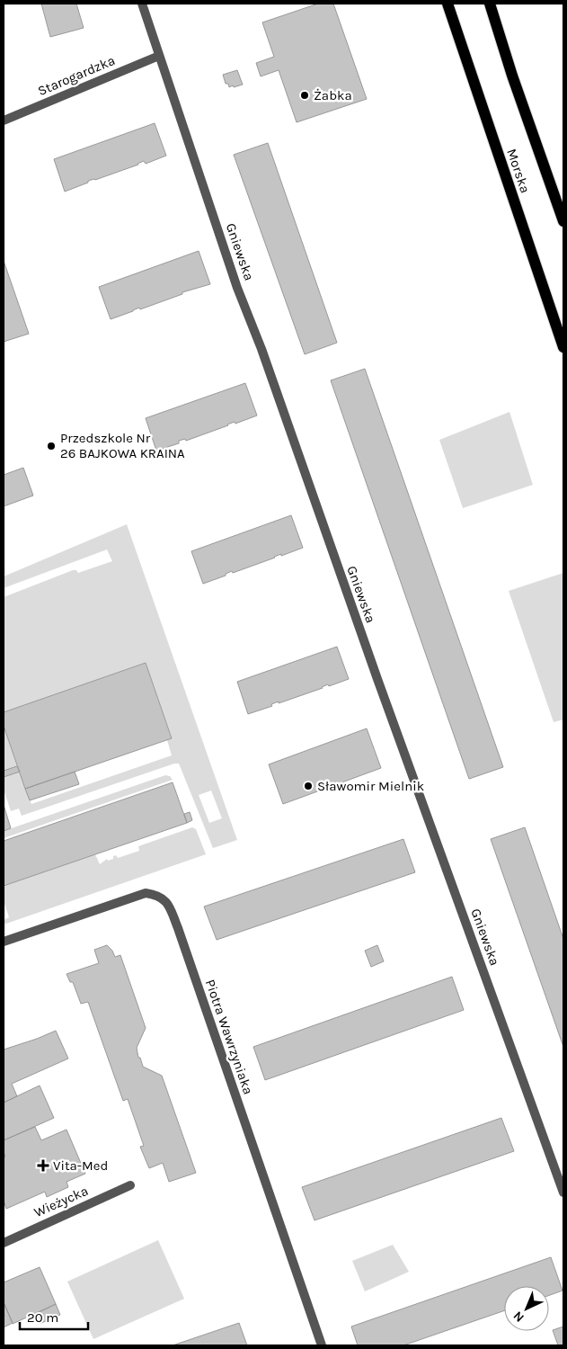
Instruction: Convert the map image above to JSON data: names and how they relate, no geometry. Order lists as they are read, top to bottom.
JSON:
{
  "streets": {
    "main road": ["Morska"],
    "street": [
      "Starogardzka",
      "Gniewska",
      "Piotra Wawrzyniaka",
      "Wieżycka"
    ]
  },
  "crossings": [
    ["Starogardzka", "Gniewska"]
  ],
  "places": {
    "other": ["Żabka", "Przedszkole Nr 26 BAJKOWA KRAINA", "Sławomir Mielnik"],
    "health": ["Vita-Med"]
  },
  "scale_bar": "20 m",
  "north": "bottom left"
}
